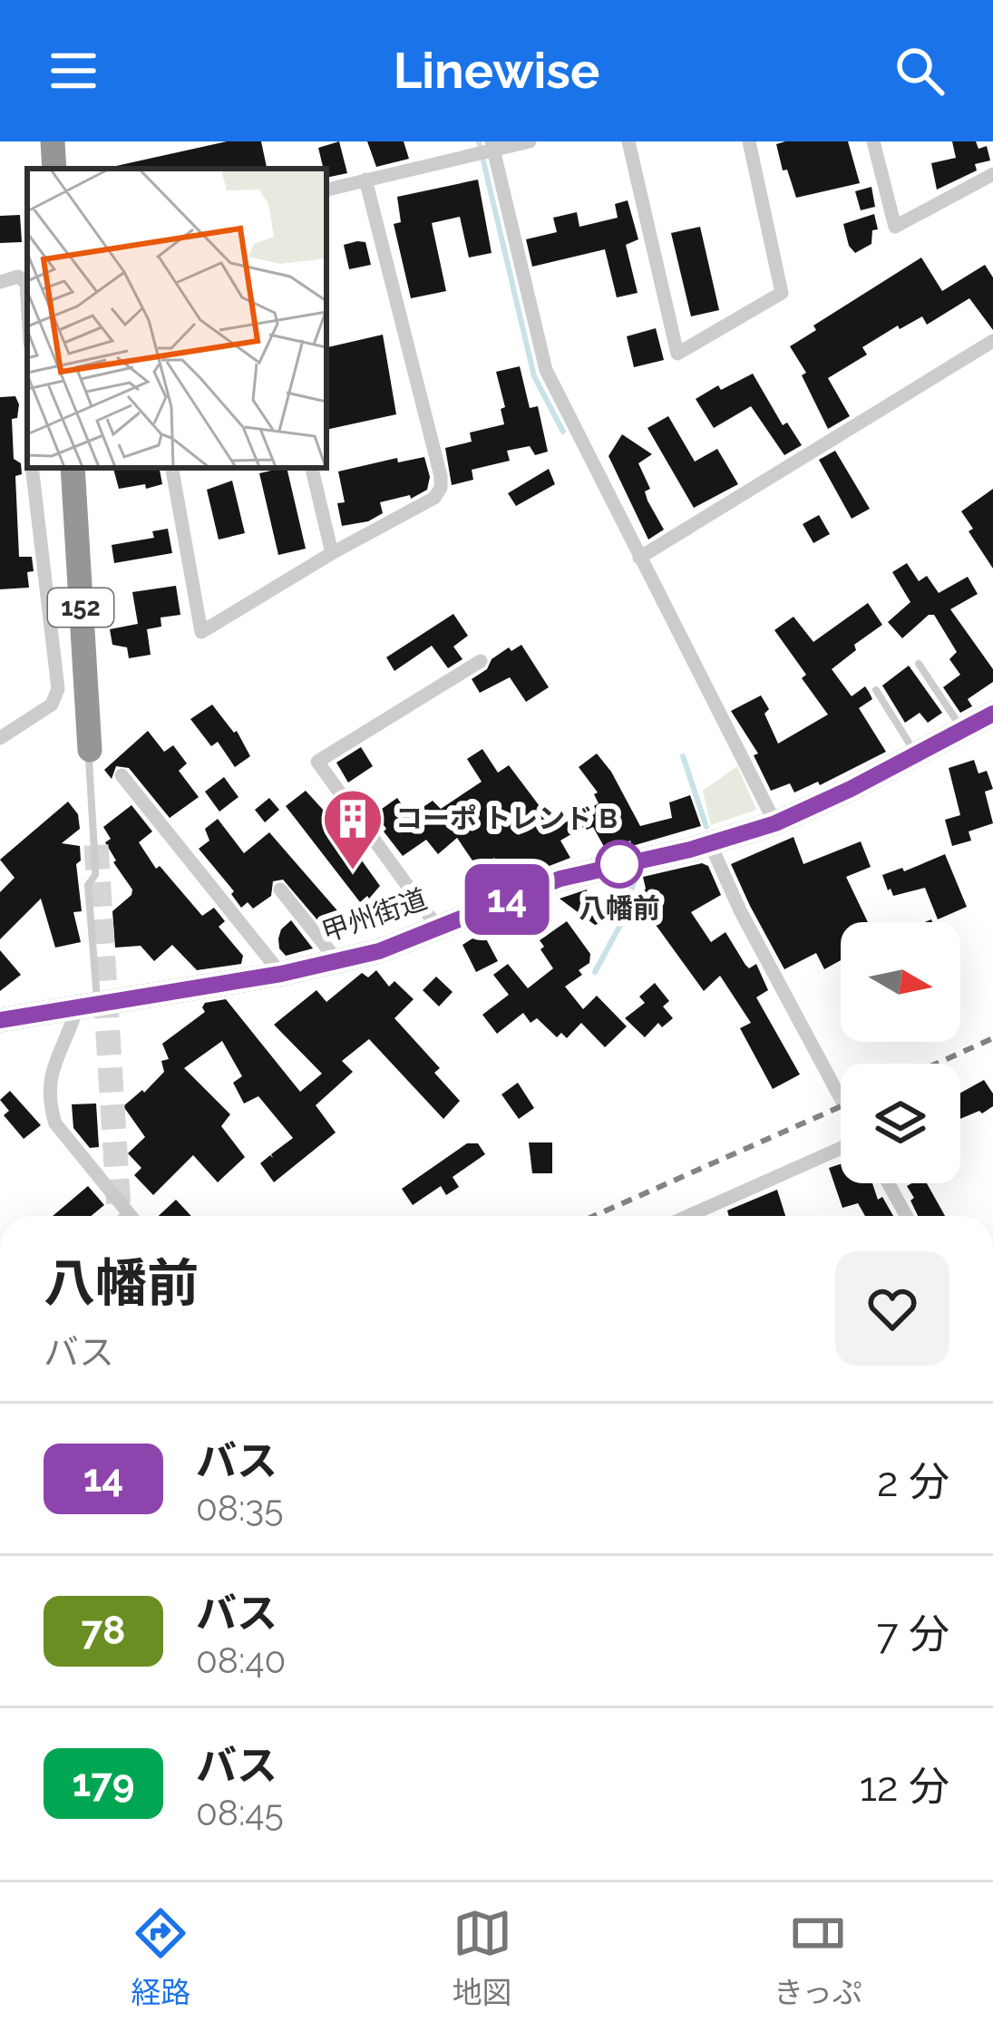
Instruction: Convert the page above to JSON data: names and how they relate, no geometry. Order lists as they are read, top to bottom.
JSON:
{
  "streets": {
    "highway": ["152", "甲州街道"]
  },
  "places": {
    "other": ["八幡前"],
    "building": ["コーポ トレンド B"]
  },
  "lines": ["bus line 14"],
  "north": "right",
  "page": {
    "header": "Linewise",
    "on_map": "14",
    "heading": ["八幡前", "バス"],
    "list": [
      {
        "mark": "14",
        "name": "バス",
        "note": "08:35",
        "value": "2 分"
      },
      {
        "mark": "78",
        "name": "バス",
        "note": "08:40",
        "value": "7 分"
      },
      {
        "mark": "179",
        "name": "バス",
        "note": "08:45",
        "value": "12 分"
      }
    ],
    "tabs": ["経路", "地図", "きっぷ"]
  }
}
